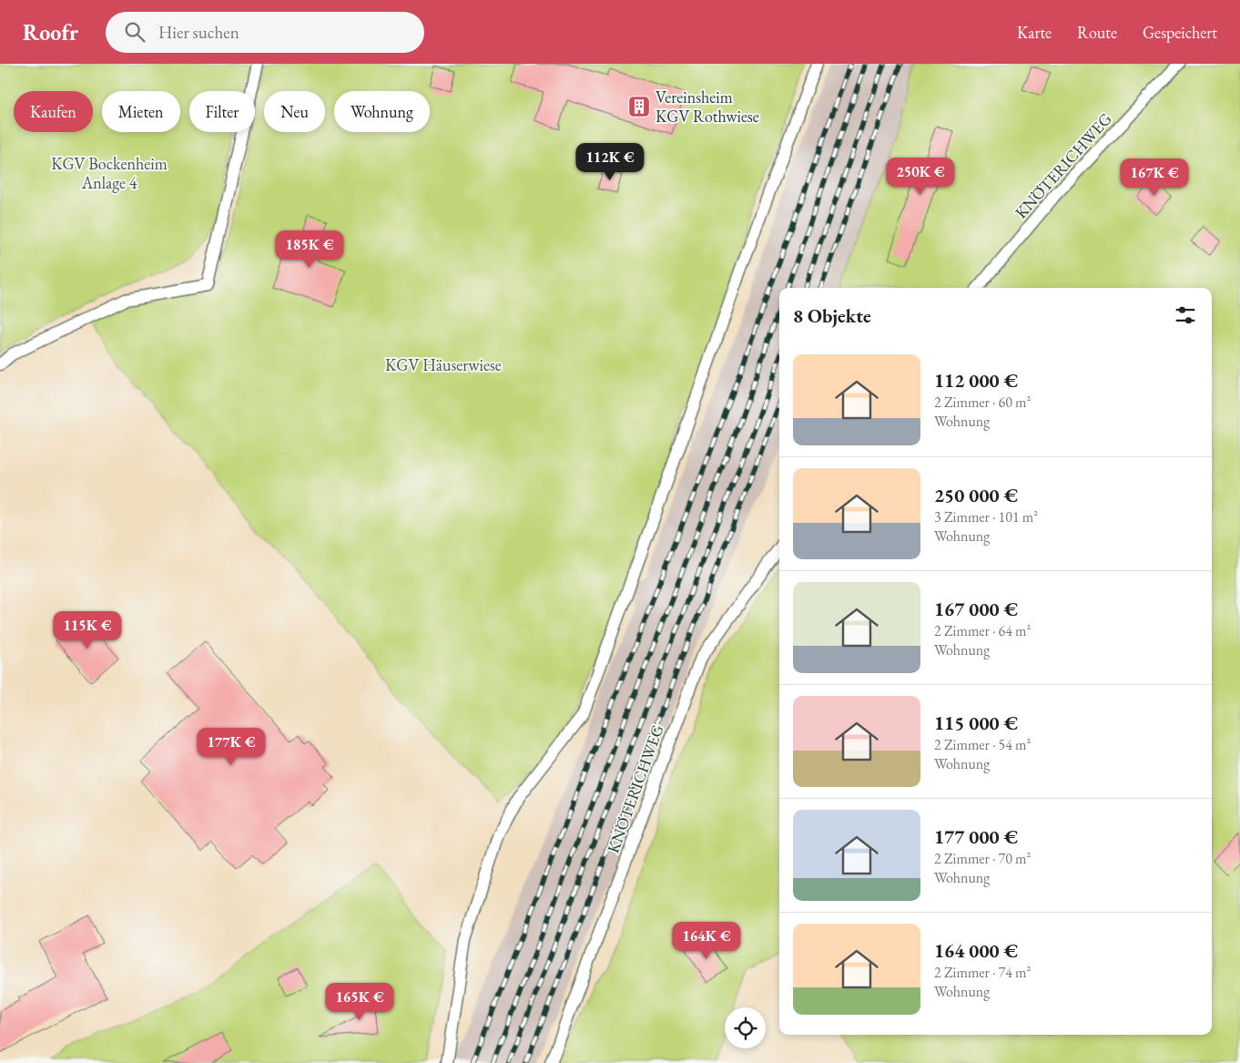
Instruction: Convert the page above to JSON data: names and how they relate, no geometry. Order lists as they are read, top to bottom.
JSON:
{
  "streets": {
    "lane": ["KNÖTERICHWEG"]
  },
  "parks": ["KGV Bockenheim Anlage 4", "KGV Häuserwiese"],
  "places": {
    "building": ["Vereinsheim KGV Rothwiese"]
  },
  "page": {
    "header": "Roofr",
    "search": "Hier suchen",
    "nav": ["Karte", "Route", "Gespeichert"],
    "chip": [
      "Kaufen",
      "Mieten",
      "Filter",
      "Neu",
      "Wohnung"
    ],
    "price": [
      "112K €",
      "250K €",
      "167K €",
      "185K €",
      "115K €",
      "177K €",
      "164K €",
      "165K €"
    ],
    "heading": "8 Objekte",
    "list": [
      {
        "name": "112 000 €",
        "note": "2 Zimmer · 60 m² · Wohnung"
      },
      {
        "name": "250 000 €",
        "note": "3 Zimmer · 101 m² · Wohnung"
      },
      {
        "name": "167 000 €",
        "note": "2 Zimmer · 64 m² · Wohnung"
      },
      {
        "name": "115 000 €",
        "note": "2 Zimmer · 54 m² · Wohnung"
      },
      {
        "name": "177 000 €",
        "note": "2 Zimmer · 70 m² · Wohnung"
      },
      {
        "name": "164 000 €",
        "note": "2 Zimmer · 74 m² · Wohnung"
      }
    ]
  }
}
